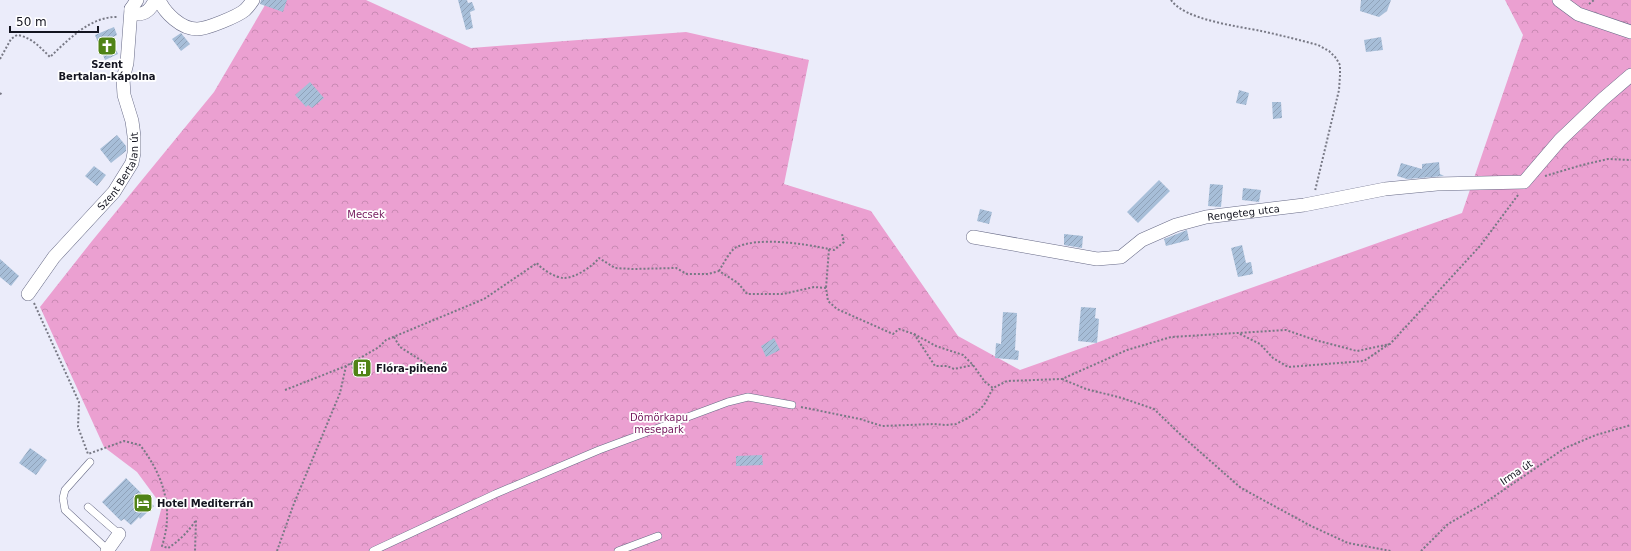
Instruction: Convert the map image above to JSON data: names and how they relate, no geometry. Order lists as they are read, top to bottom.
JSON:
{
  "streets": {
    "street": ["Szent Bertalan út", "Rengeteg utca"],
    "path": ["Irma út"]
  },
  "parks": ["Mecsek", "Dömörkapu mesepark"],
  "places": {
    "church": ["Szent Bertalan-kápolna"],
    "building": ["Flóra-pihenő"],
    "hotel": ["Hotel Mediterrán"]
  },
  "scale_bar": "50 m"
}
